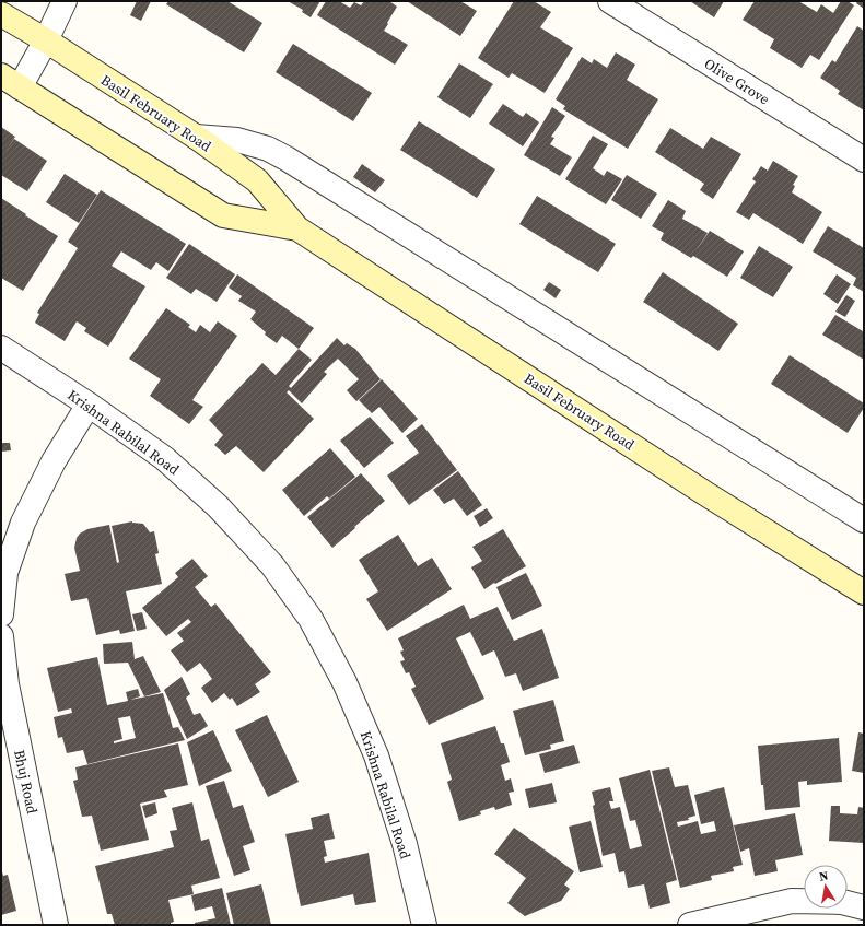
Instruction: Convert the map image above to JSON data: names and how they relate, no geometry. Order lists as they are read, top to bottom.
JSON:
{
  "streets": {
    "street": [
      "Olive Grove",
      "Basil February Road",
      "Krishna Rabilal Road",
      "Bhuj Road"
    ]
  },
  "north": "top"
}
